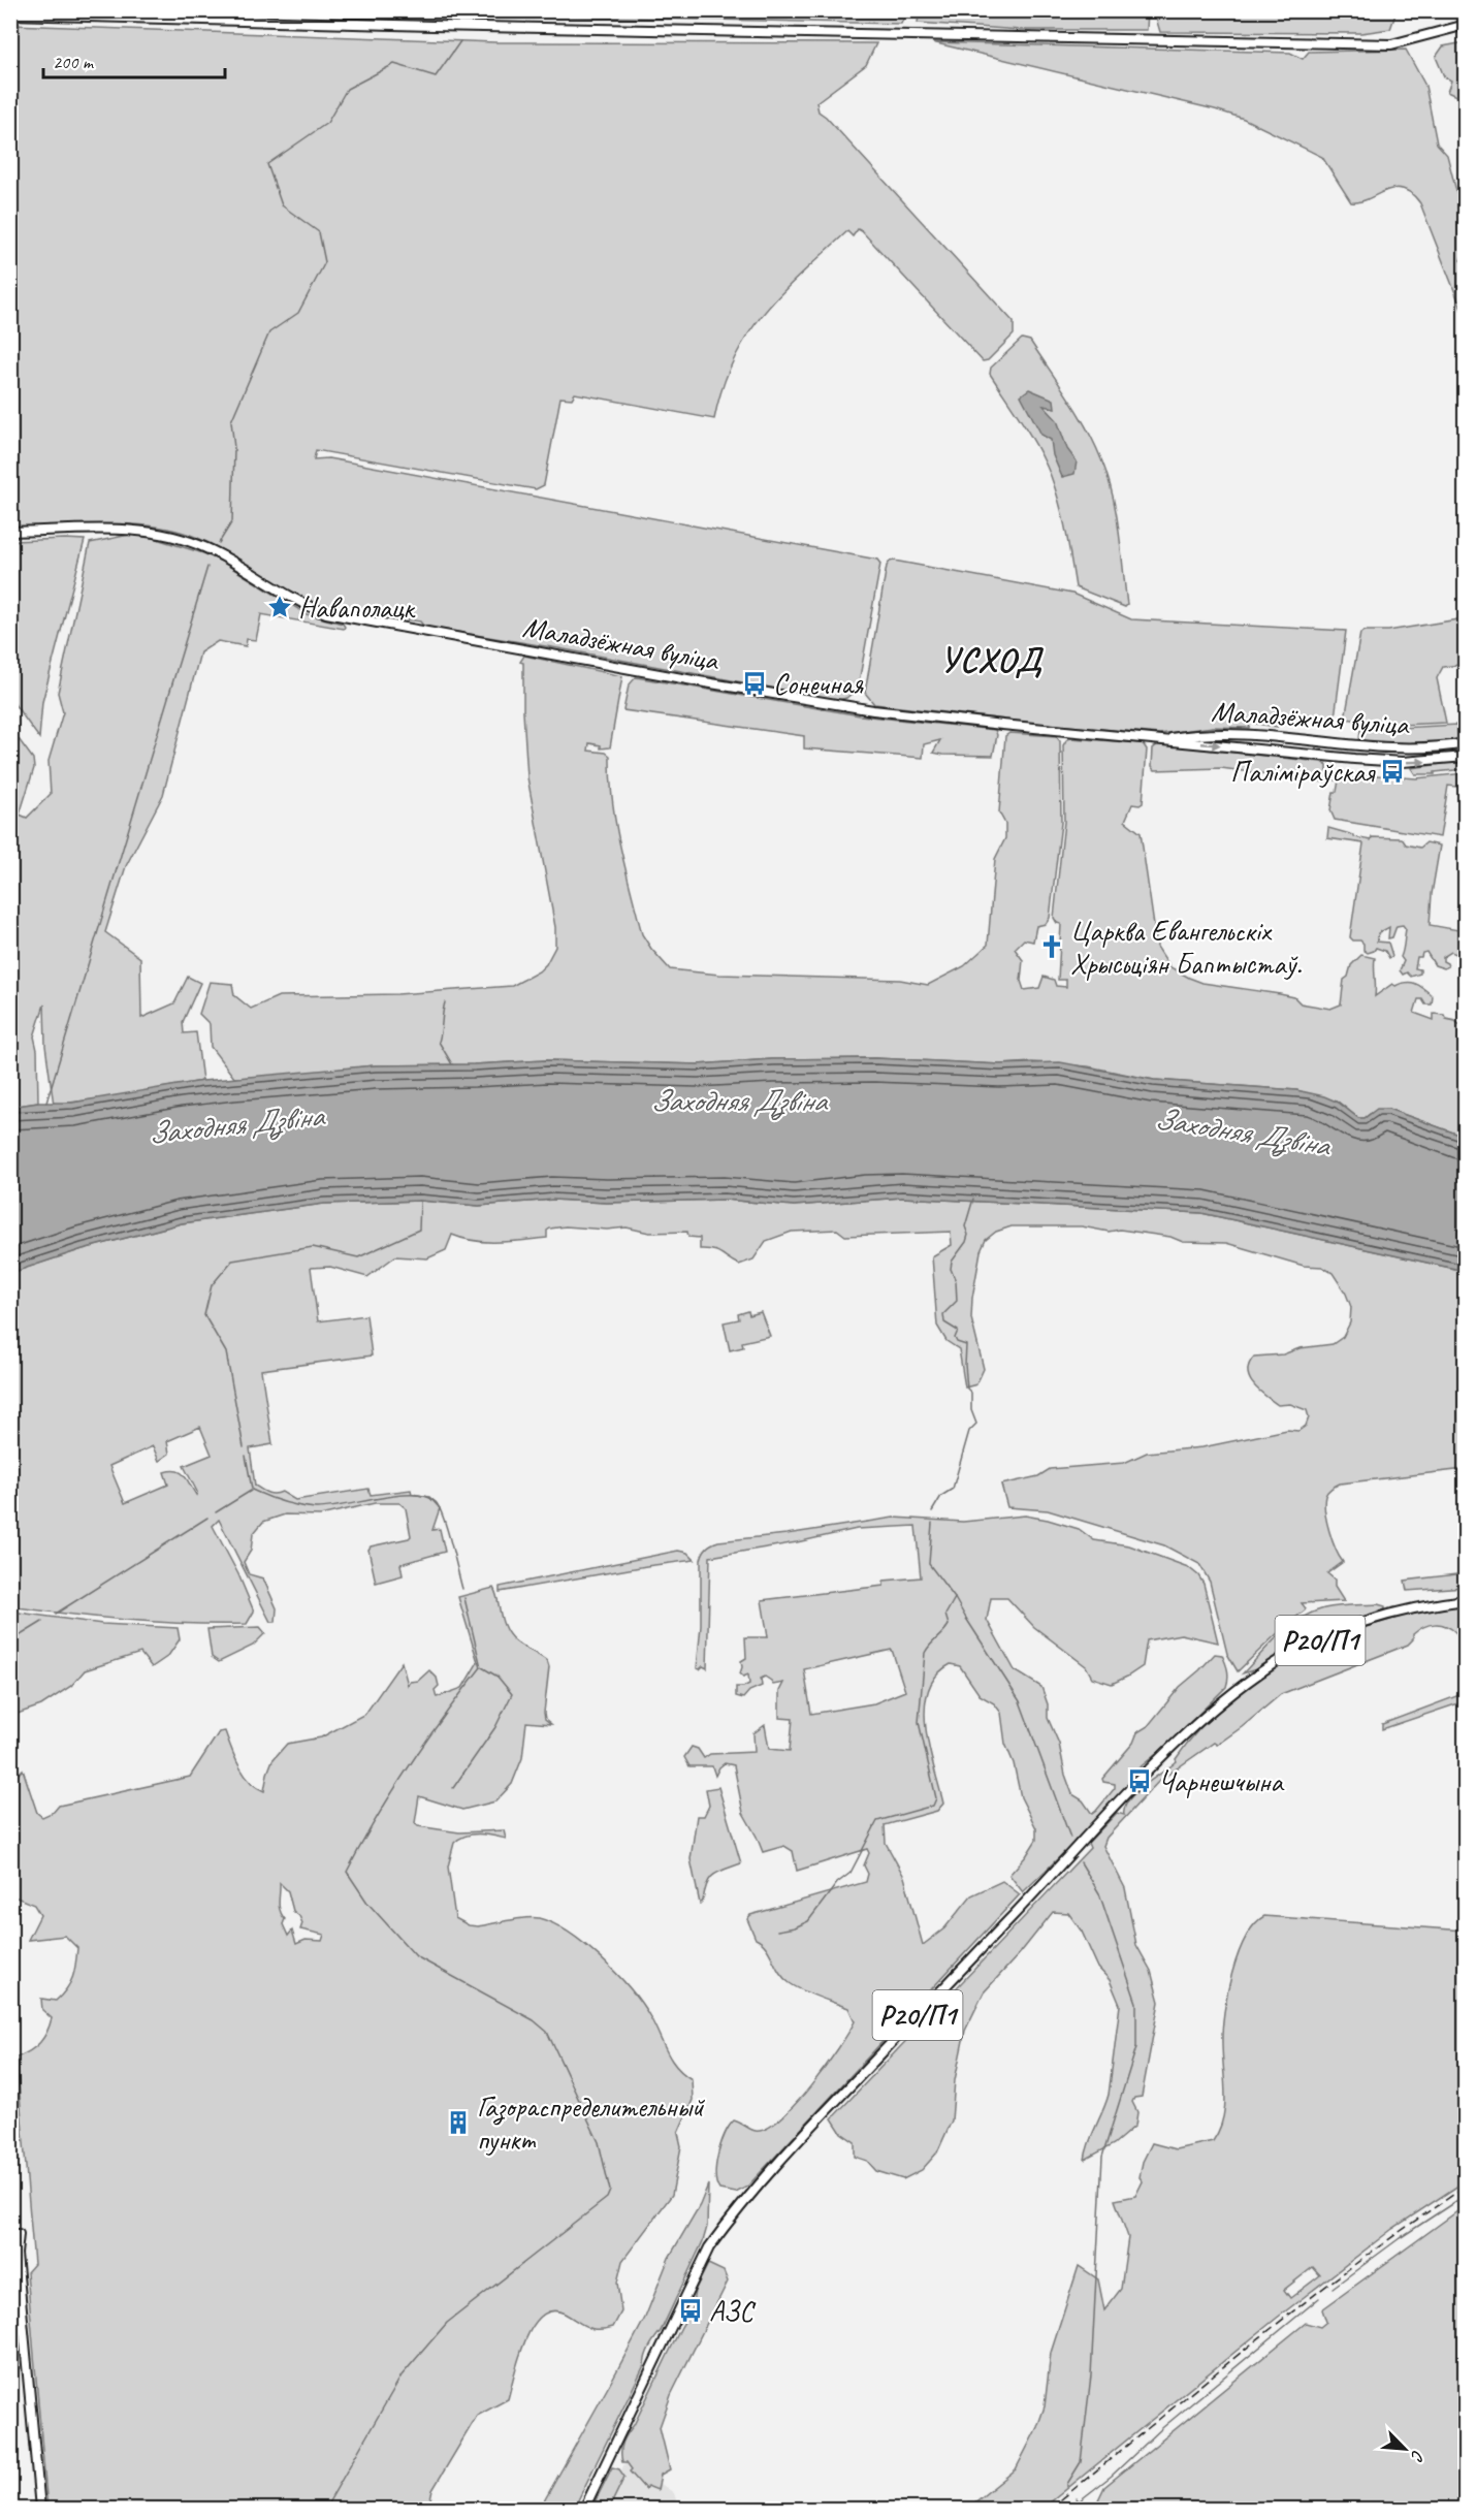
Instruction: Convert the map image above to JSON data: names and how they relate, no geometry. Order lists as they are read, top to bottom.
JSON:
{
  "streets": {
    "main road": ["Маладзёжная вуліца", "Р20/П1"]
  },
  "districts": ["УСХОД"],
  "water": ["Заходняя Дзвіна"],
  "places": {
    "place": ["Наваполацк"],
    "bus stop": [
      "Сонечная",
      "Паліміраўская",
      "Чарнешчына",
      "АЗС"
    ],
    "church": ["Царква Евангельскіх Хрысьціян Баптыстаў."],
    "building": ["Газораспределительный пункт"]
  },
  "scale_bar": "200 m",
  "north": "bottom right"
}
